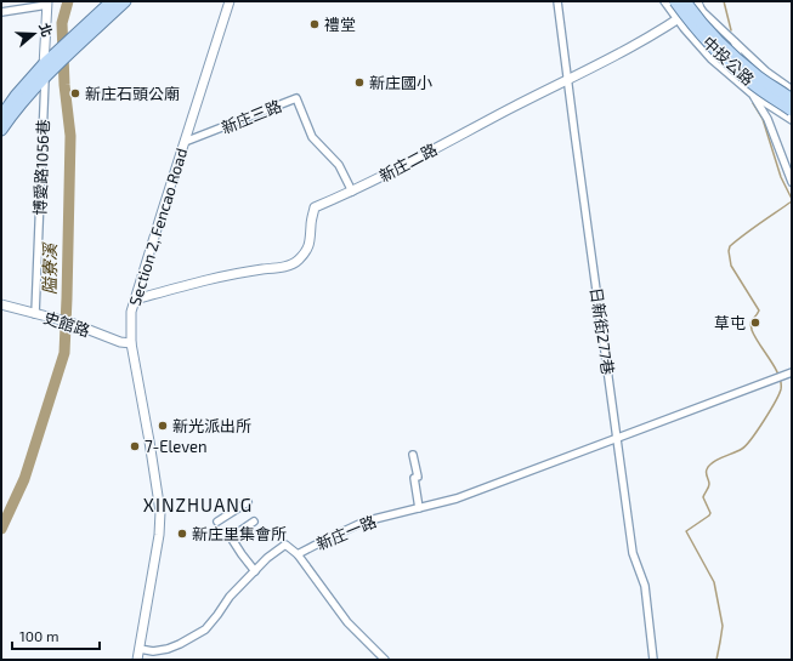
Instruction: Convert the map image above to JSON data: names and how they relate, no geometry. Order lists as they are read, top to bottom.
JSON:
{
  "streets": {
    "main road": ["中投公路"],
    "street": [
      "新庄三路",
      "新庄二路",
      "博愛路1056巷",
      "Section 2, Fencao Road",
      "史館路",
      "日新街277巷",
      "新庄一路"
    ]
  },
  "crossings": [
    ["新庄三路", "新庄二路"],
    ["新庄三路", "Section 2, Fencao Road"],
    ["新庄二路", "Section 2, Fencao Road"],
    ["新庄二路", "日新街277巷"],
    ["博愛路1056巷", "史館路"],
    ["Section 2, Fencao Road", "史館路"],
    ["Section 2, Fencao Road", "新庄一路"],
    ["日新街277巷", "新庄一路"]
  ],
  "districts": ["XINZHUANG"],
  "water": ["隘寮溪"],
  "places": [
    "禮堂",
    "新庄國小",
    "新庄石頭公廟",
    "草屯",
    "新光派出所",
    "7-Eleven",
    "新庄里集會所"
  ],
  "scale_bar": "100 m",
  "north": "right"
}
